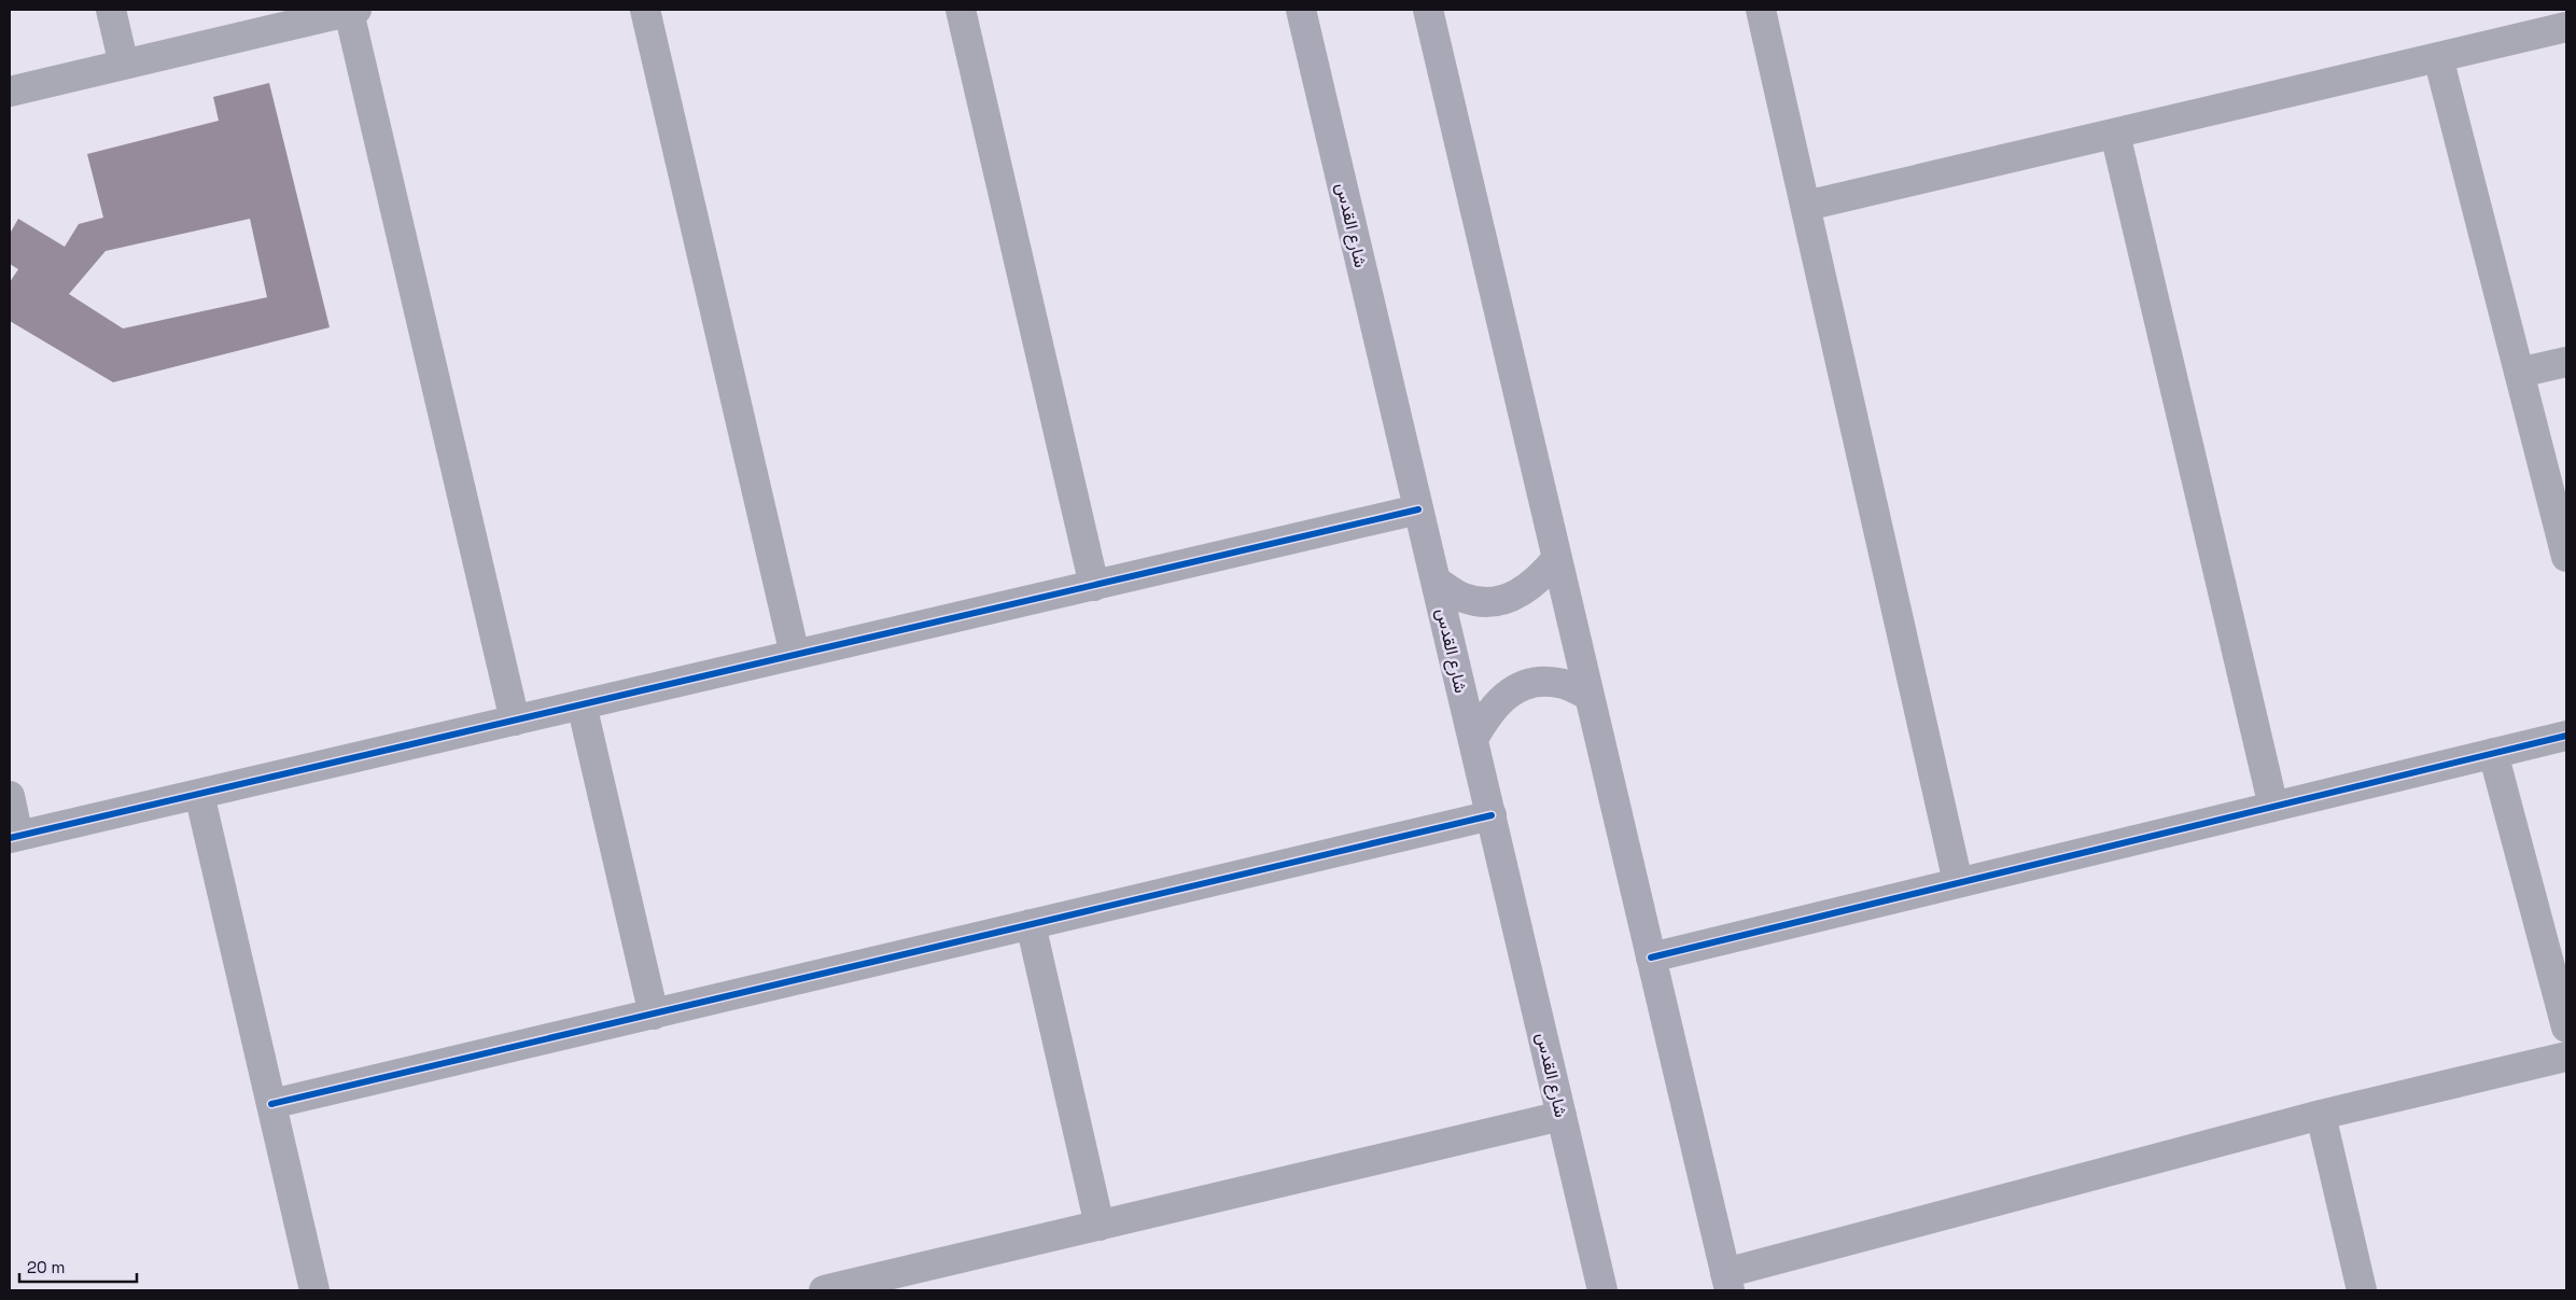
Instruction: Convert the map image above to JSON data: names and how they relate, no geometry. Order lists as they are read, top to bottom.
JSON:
{
  "streets": {
    "main road": ["شارع القدس"]
  },
  "scale_bar": "20 m"
}
